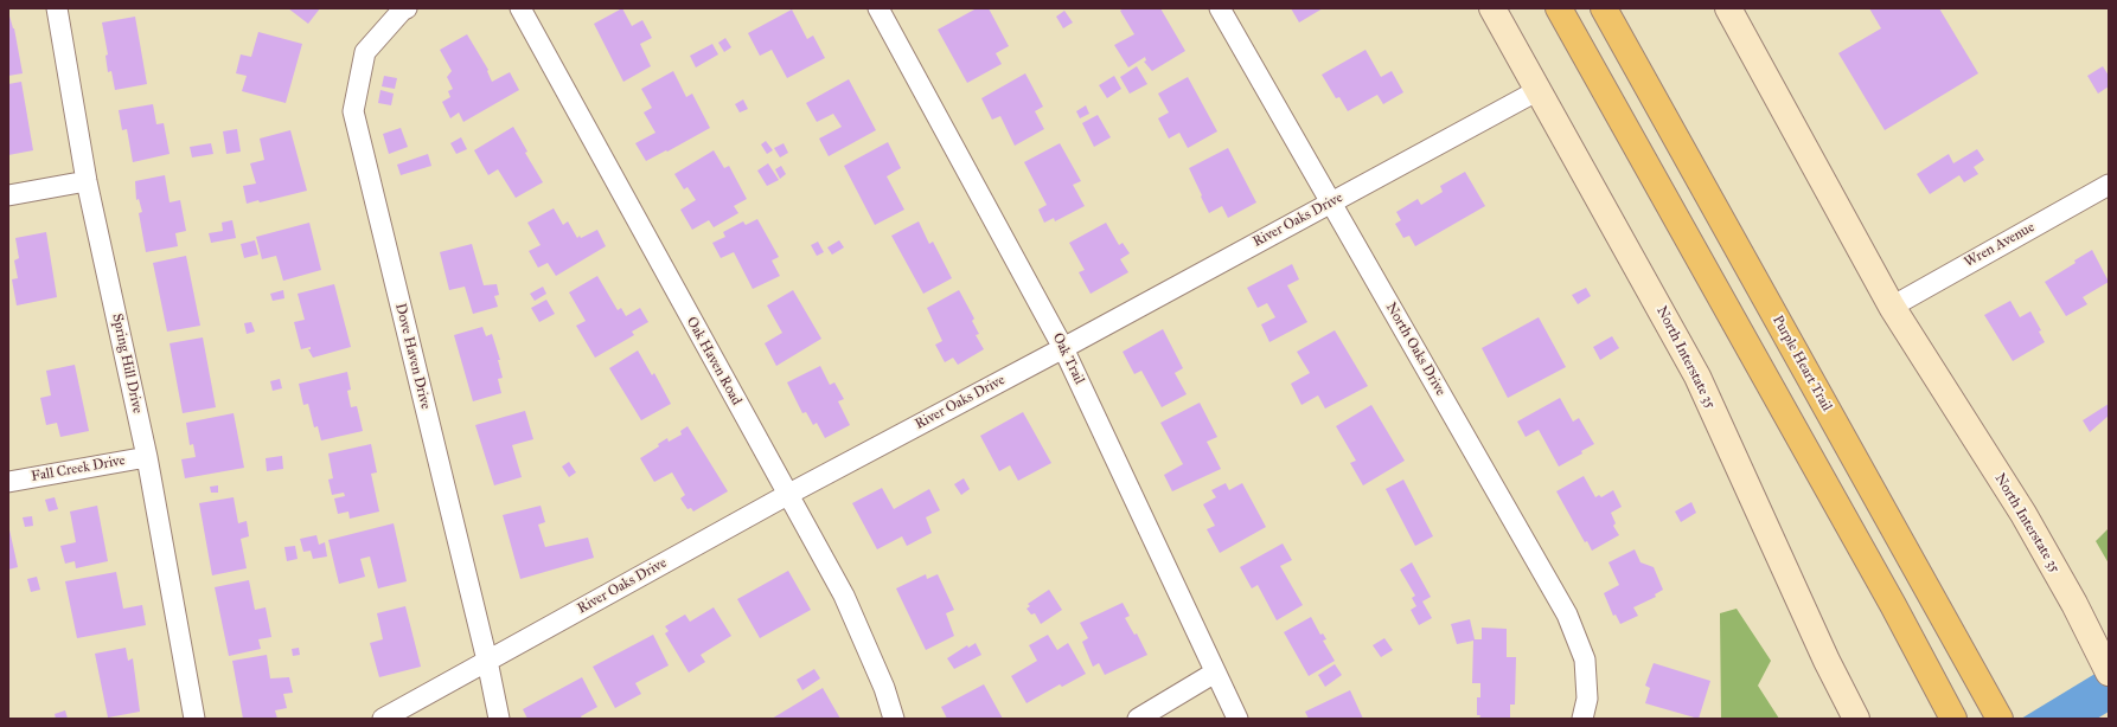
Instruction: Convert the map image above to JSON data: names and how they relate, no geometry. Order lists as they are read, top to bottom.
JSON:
{
  "streets": {
    "highway": ["Purple Heart Trail"],
    "main road": ["North Interstate 35"],
    "street": [
      "River Oaks Drive",
      "Wren Avenue",
      "North Oaks Drive",
      "Dove Haven Drive",
      "Oak Trail",
      "Oak Haven Road",
      "Spring Hill Drive",
      "Fall Creek Drive"
    ]
  },
  "crossings": [
    ["River Oaks Drive", "North Oaks Drive"],
    ["River Oaks Drive", "Dove Haven Drive"],
    ["River Oaks Drive", "North Interstate 35"],
    ["River Oaks Drive", "Oak Trail"],
    ["River Oaks Drive", "Oak Haven Road"],
    ["Wren Avenue", "North Interstate 35"],
    ["Spring Hill Drive", "Fall Creek Drive"]
  ]
}
